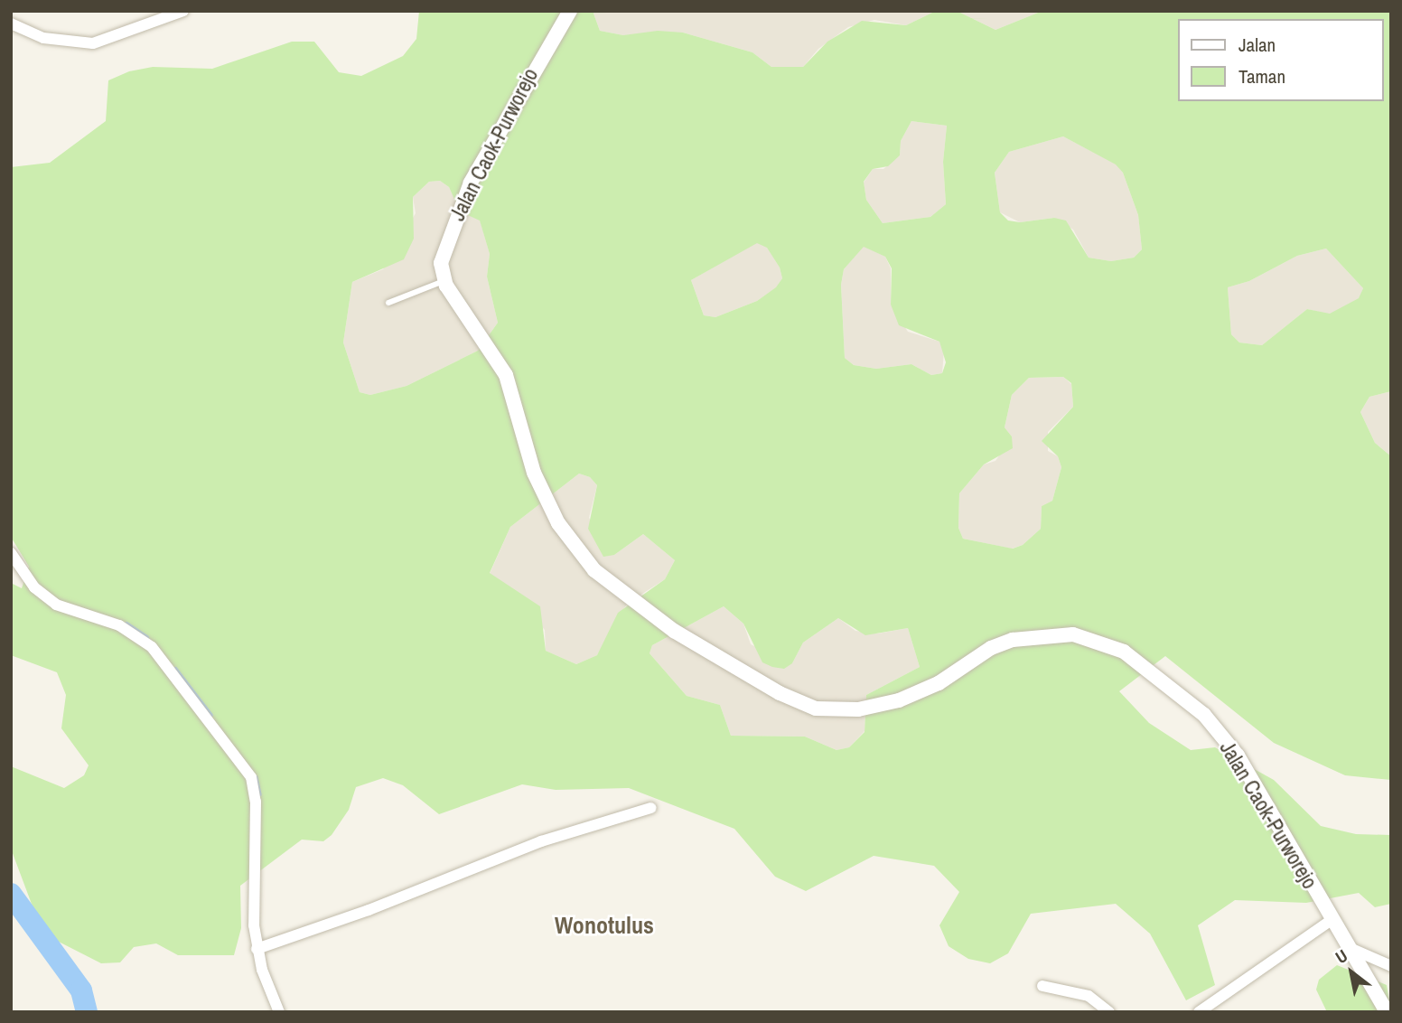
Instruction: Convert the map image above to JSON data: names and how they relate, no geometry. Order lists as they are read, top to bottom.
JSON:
{
  "streets": {
    "street": ["Jalan Caok-Purworejo"]
  },
  "districts": ["Wonotulus"],
  "legend": ["Jalan", "Taman"],
  "north": "top left"
}
